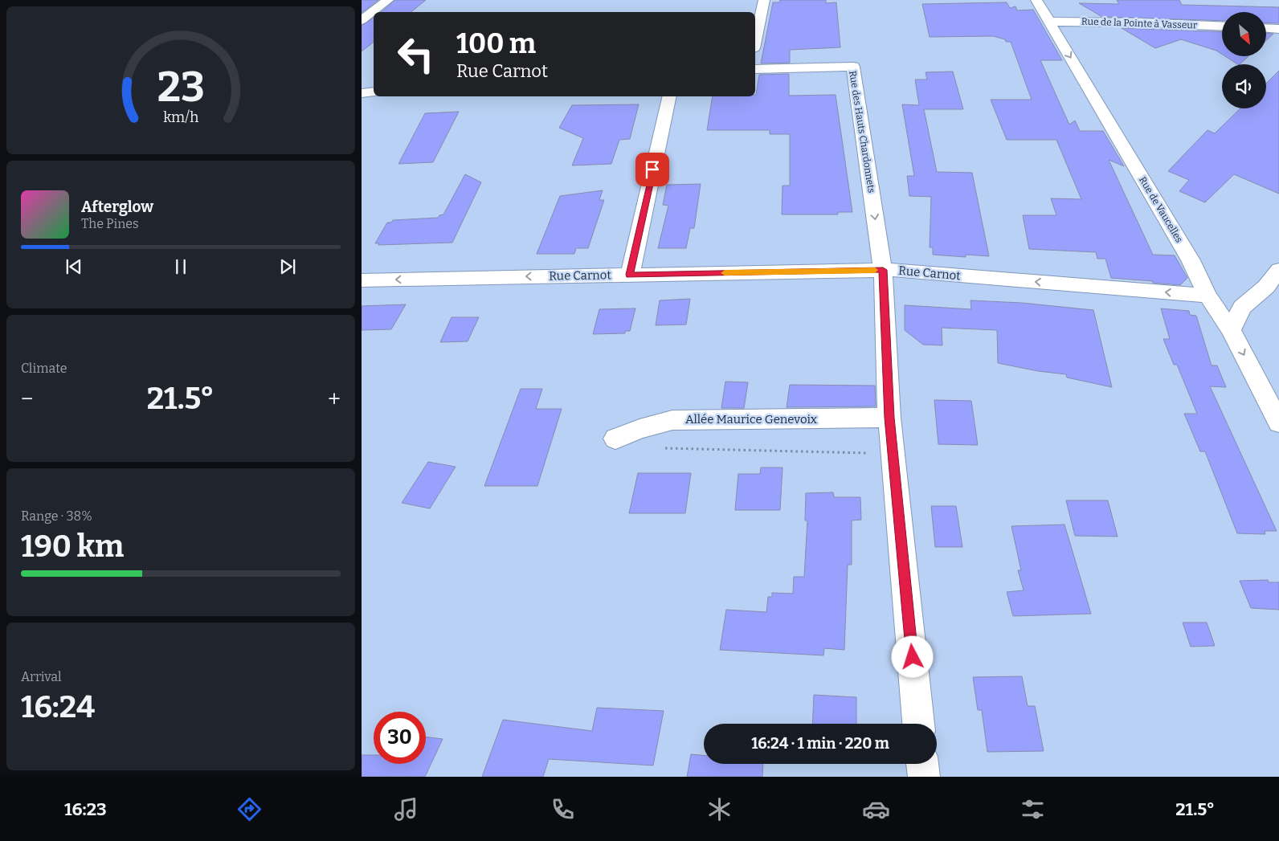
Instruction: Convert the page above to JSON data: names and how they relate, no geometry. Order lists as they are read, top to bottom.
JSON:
{
  "streets": {
    "street": [
      "Rue de la Pointe à Vasseur",
      "Rue des Hauts Chardonnets",
      "Rue de Vaucelles",
      "Rue Carnot",
      "Allée Maurice Genevoix"
    ]
  },
  "crossings": [
    ["Rue de la Pointe à Vasseur", "Rue de Vaucelles"],
    ["Rue des Hauts Chardonnets", "Rue Carnot"],
    ["Rue des Hauts Chardonnets", "Allée Maurice Genevoix"],
    ["Rue de Vaucelles", "Rue Carnot"]
  ],
  "one_way": ["Rue de Vaucelles", "Rue Carnot"],
  "north": "bottom right",
  "page": {
    "turn": ["100 m", "Rue Carnot"],
    "song": ["Afterglow", "The Pines"],
    "tile": [
      "Climate",
      ["Range · 38%", "190 km"],
      ["Arrival", "16:24"]
    ],
    "heat": ["−", "21.5°", "+"],
    "limit": "30",
    "trip": "16:24 · 1 min · 220 m",
    "tabs": ["16:23", "21.5°"],
    "gauge": ["23", "km/h"]
  }
}
